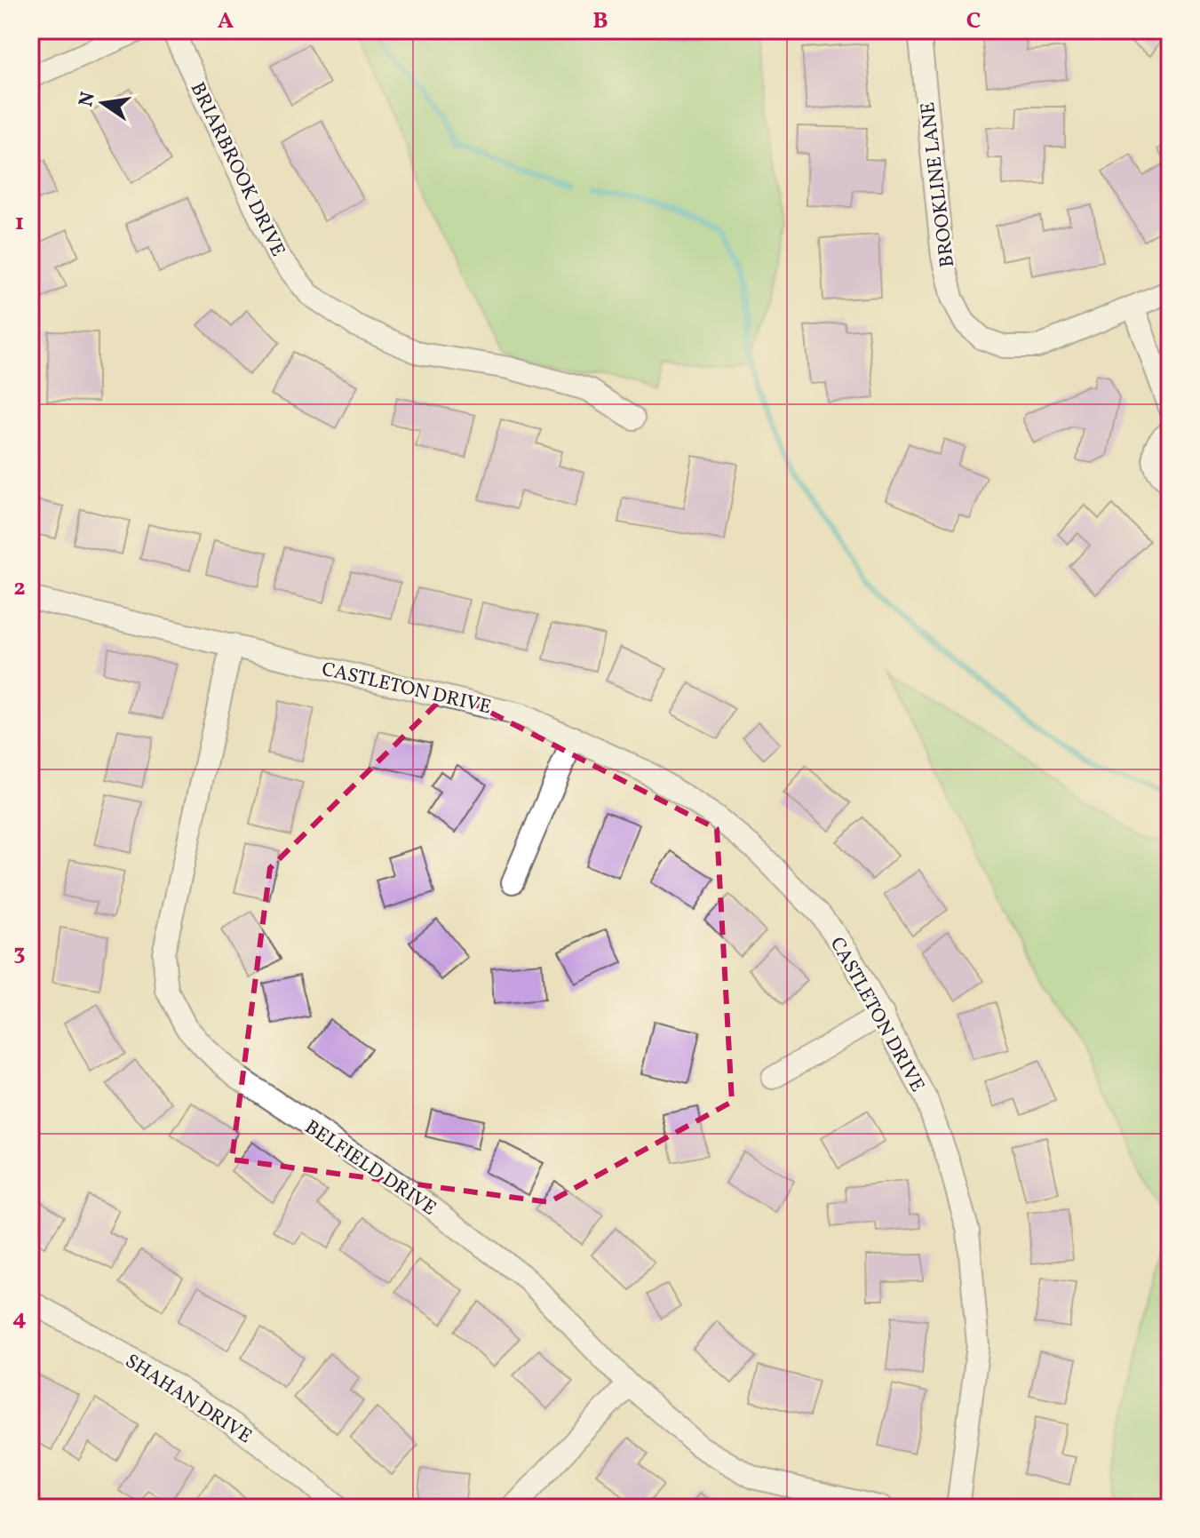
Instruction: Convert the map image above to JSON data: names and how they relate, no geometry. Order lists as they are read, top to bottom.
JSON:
{
  "streets": {
    "street": [
      "BRIARBROOK DRIVE",
      "BROOKLINE LANE",
      "CASTLETON DRIVE",
      "BELFIELD DRIVE",
      "SHAHAN DRIVE"
    ]
  },
  "crossings": [
    ["CASTLETON DRIVE", "BELFIELD DRIVE"]
  ],
  "north": "left",
  "grid": {
    "columns": ["A", "B", "C"],
    "rows": [
      "1",
      "2",
      "3",
      "4"
    ]
  }
}
